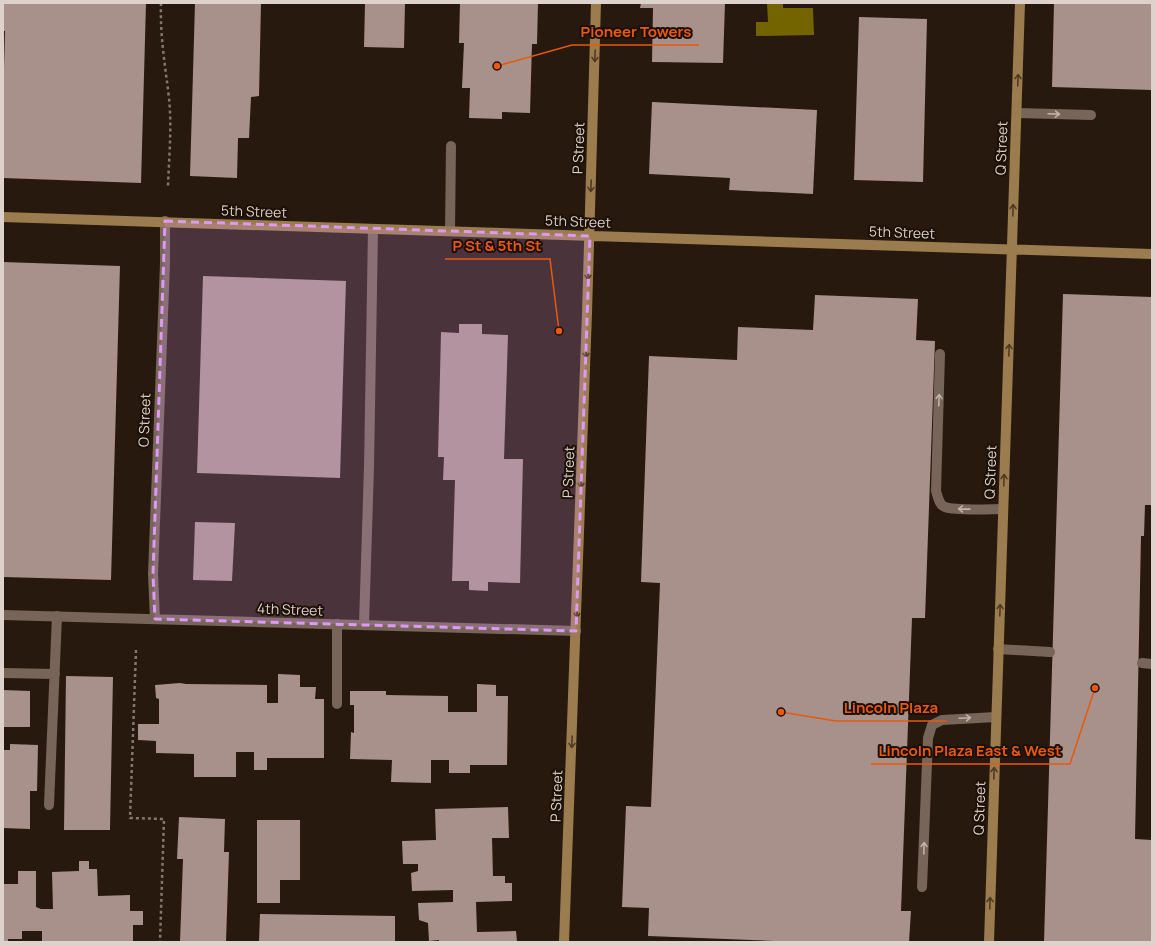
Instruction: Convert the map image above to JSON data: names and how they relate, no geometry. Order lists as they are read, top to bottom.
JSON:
{
  "streets": {
    "main road": ["P Street", "Q Street", "5th Street"],
    "street": ["O Street", "4th Street"]
  },
  "crossings": [
    ["P Street", "5th Street"],
    ["P Street", "4th Street"],
    ["Q Street", "5th Street"],
    ["5th Street", "O Street"],
    ["O Street", "4th Street"]
  ],
  "one_way": ["P Street", "Q Street"],
  "places": [
    "Pioneer Towers",
    "P St & 5th St",
    "Lincoln Plaza East & West",
    "Lincoln Plaza"
  ]
}
